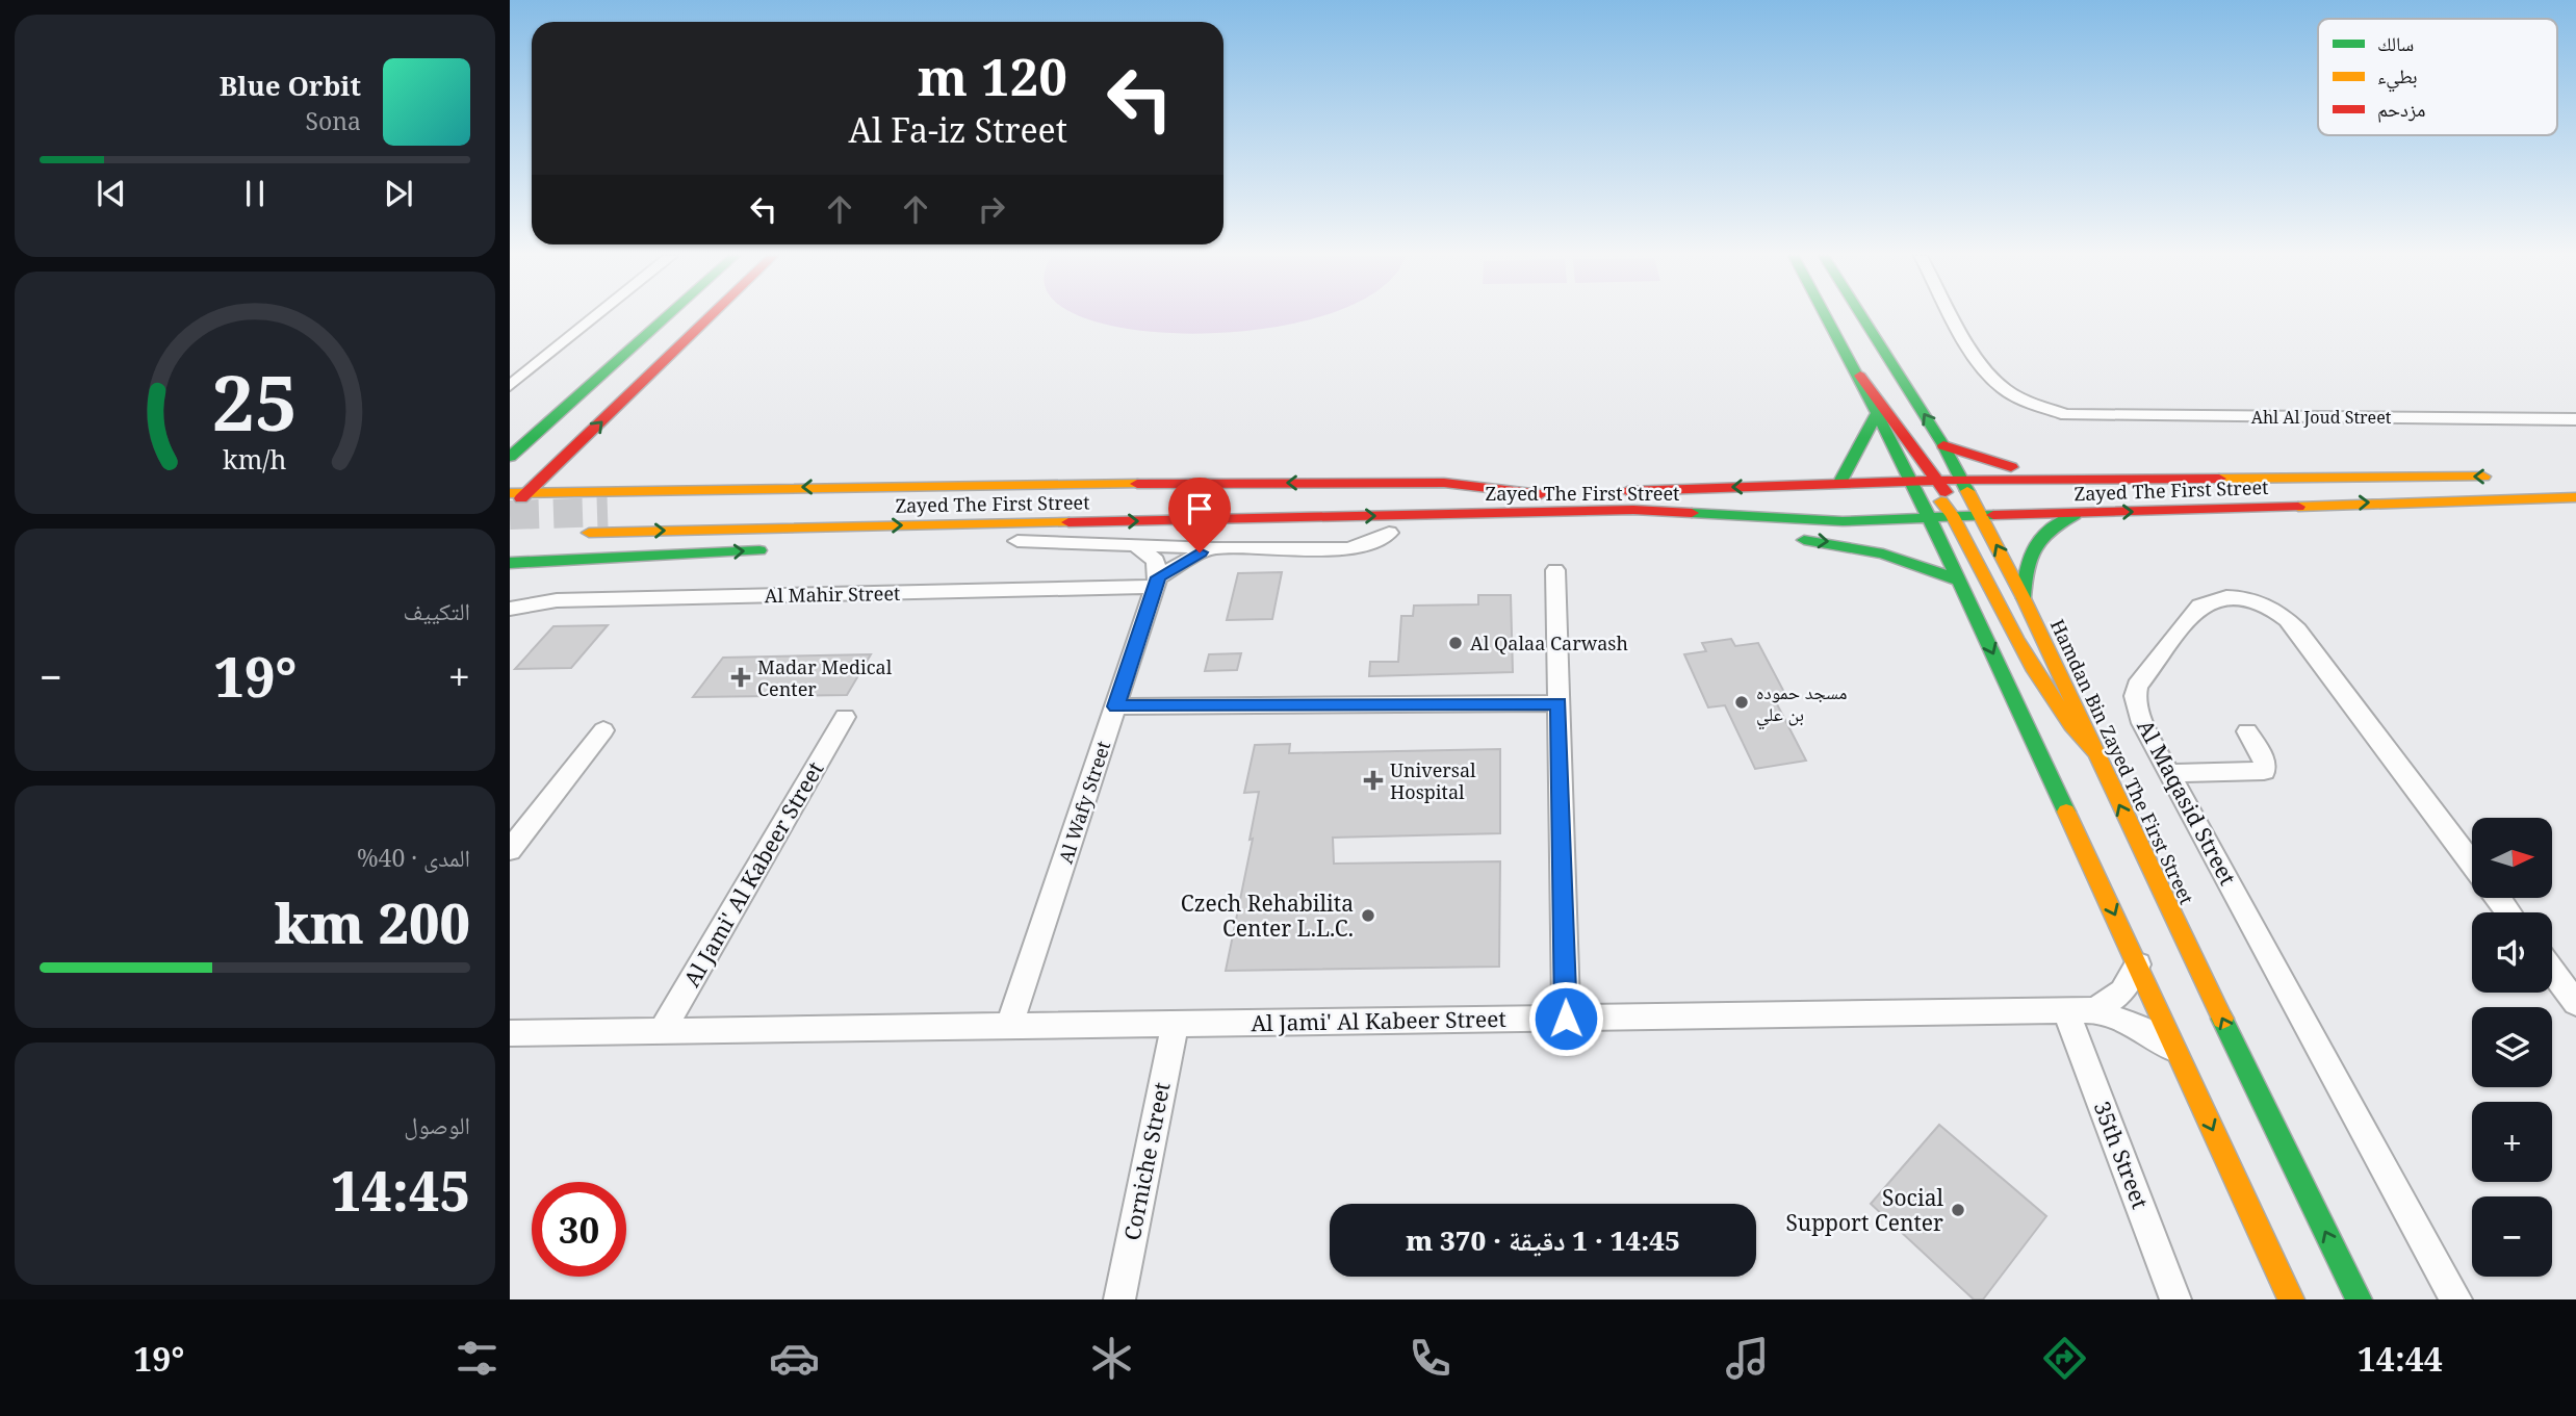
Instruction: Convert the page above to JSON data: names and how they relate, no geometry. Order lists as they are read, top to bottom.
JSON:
{
  "streets": {
    "main road": ["Zayed The First Street", "Hamdan Bin Zayed The First Street"],
    "street": [
      "Ahl Al Joud Street",
      "Al Mahir Street",
      "Al Wafy Street",
      "Al Maqasid Street",
      "Al Jami' Al Kabeer Street",
      "35th Street",
      "Corniche Street"
    ]
  },
  "crossings": [
    ["Zayed The First Street", "Hamdan Bin Zayed The First Street"],
    ["Al Mahir Street", "Al Wafy Street"],
    ["Al Wafy Street", "Al Jami' Al Kabeer Street"],
    ["Al Jami' Al Kabeer Street", "35th Street"],
    ["Al Jami' Al Kabeer Street", "Corniche Street"]
  ],
  "places": {
    "other": [
      "Al Qalaa Carwash",
      "مسجد حموده بن علي",
      "Czech Rehabilita Center L.L.C.",
      "Social Support Center"
    ],
    "health": ["Madar Medical Center", "Universal Hospital"]
  },
  "legend": ["سالك", "بطيء", "مزدحم"],
  "north": "right",
  "page": {
    "turn": ["120 m", "Al Fa-iz Street"],
    "song": ["Blue Orbit", "Sona"],
    "tile": [
      "التكييف",
      ["المدى · 40%", "200 km"],
      ["الوصول", "14:45"]
    ],
    "heat": ["−", "19°", "+"],
    "map_buttons": ["+", "−"],
    "limit": "30",
    "trip": "14:45 · 1 دقيقة · 370 m",
    "tabs": ["14:44", "19°"],
    "gauge": ["25", "km/h"]
  }
}
